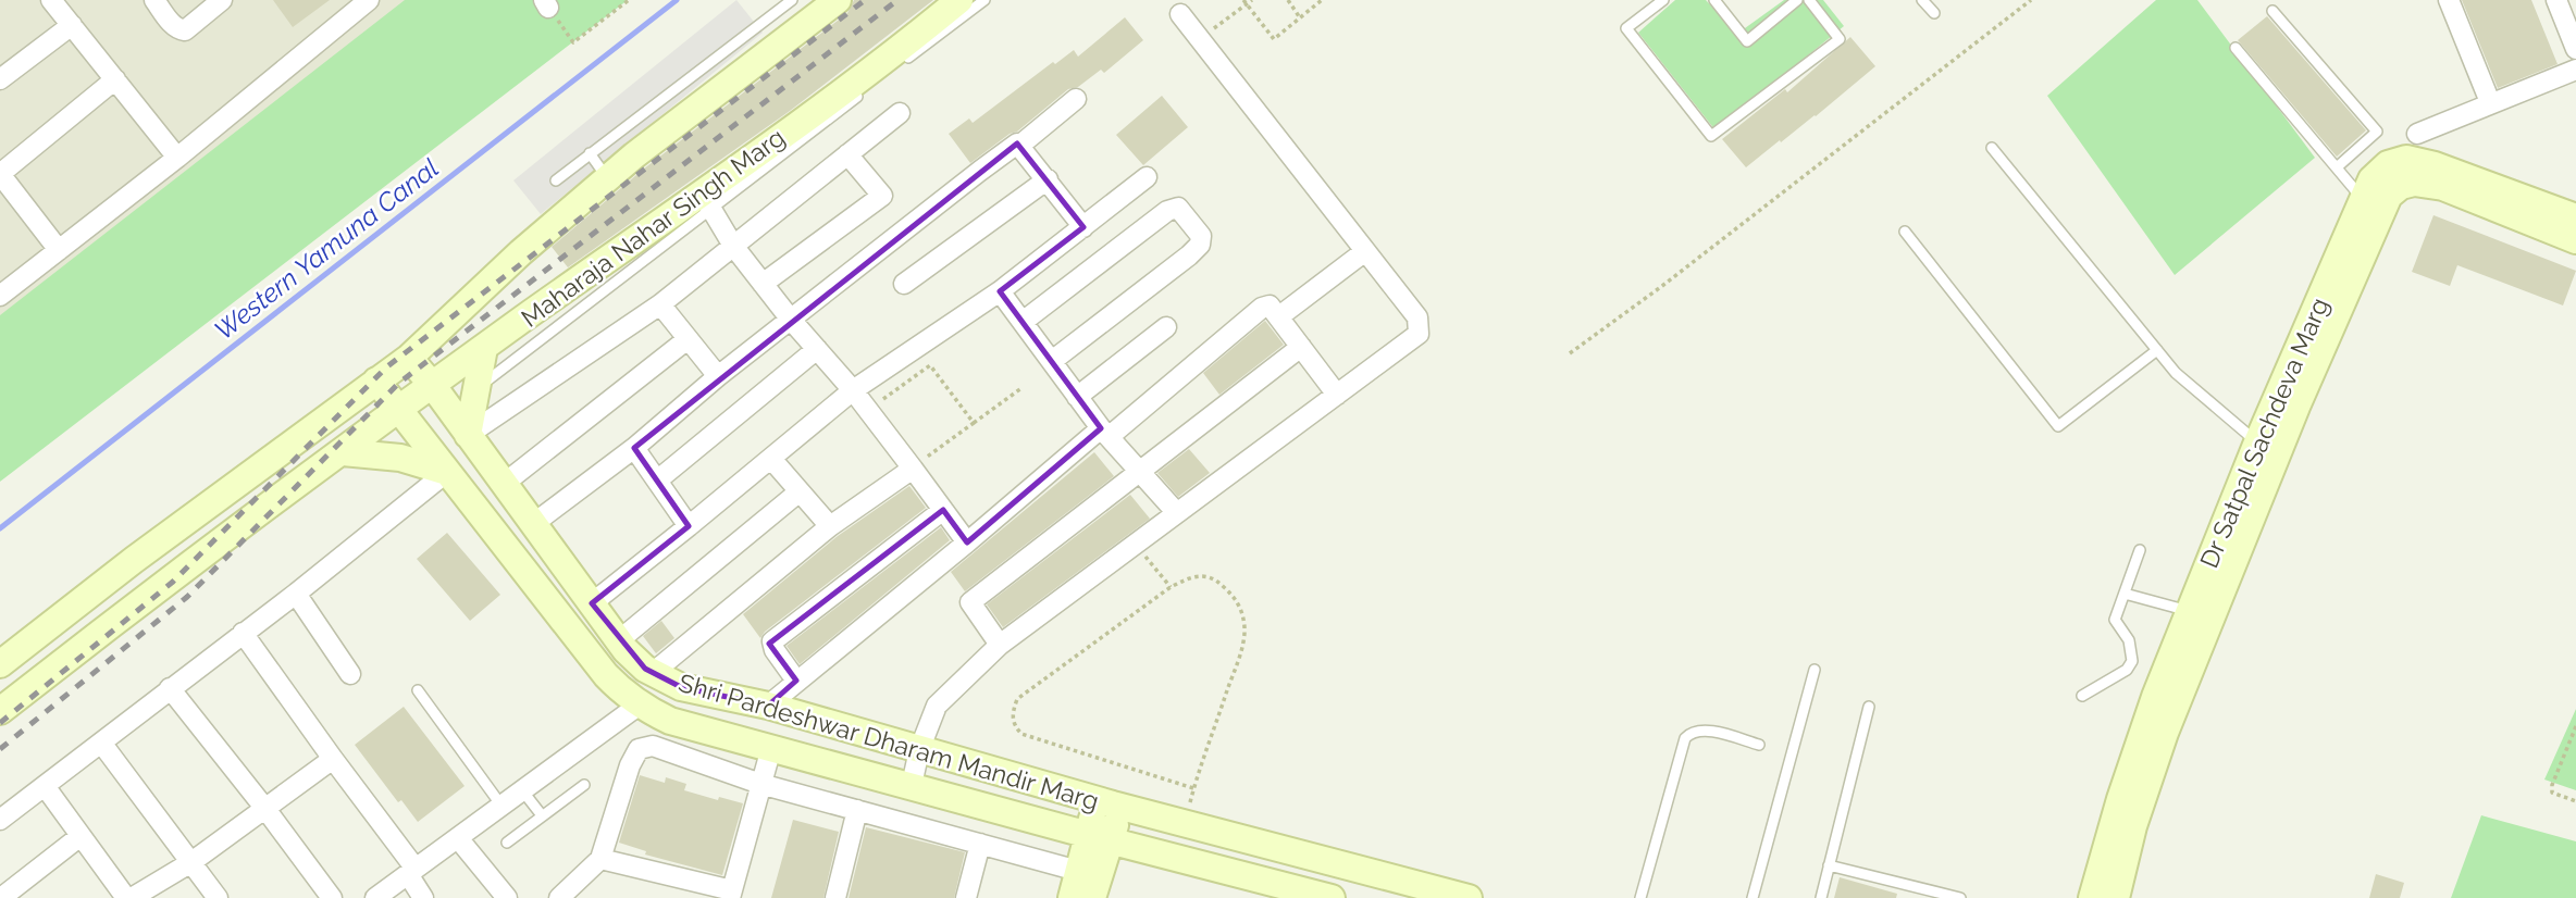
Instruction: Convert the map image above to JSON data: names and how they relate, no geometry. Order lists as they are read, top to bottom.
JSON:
{
  "streets": {
    "main road": ["Maharaja Nahar Singh Marg", "Dr Satpal Sachdeva Marg", "Shri Pardeshwar Dharam Mandir Marg"]
  },
  "crossings": [
    ["Maharaja Nahar Singh Marg", "Shri Pardeshwar Dharam Mandir Marg"]
  ],
  "water": ["Western Yamuna Canal"]
}
